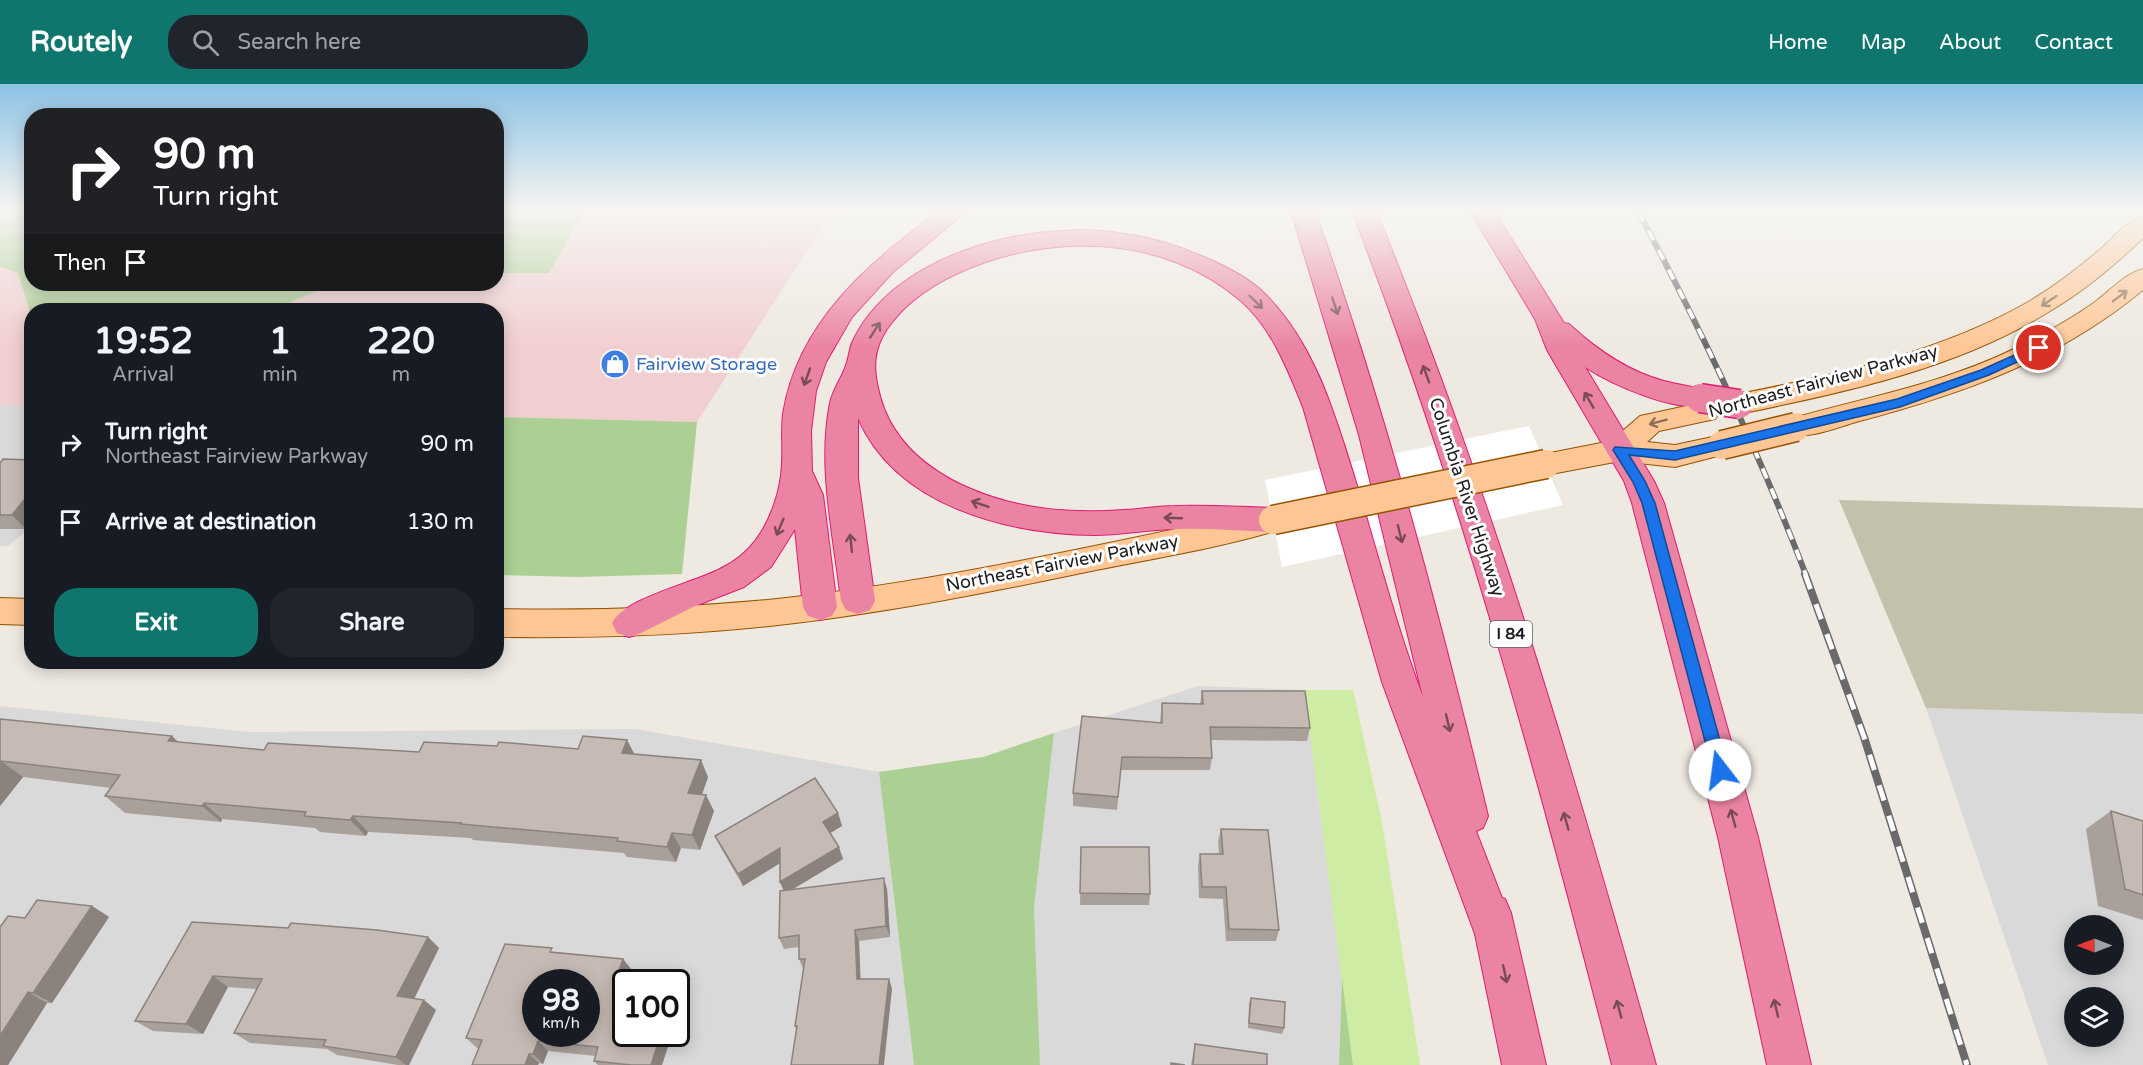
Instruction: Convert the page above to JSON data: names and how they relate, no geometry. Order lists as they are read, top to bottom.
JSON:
{
  "streets": {
    "highway": ["Columbia River Highway", "I 84"],
    "main road": ["Northeast Fairview Parkway"]
  },
  "places": {
    "shop": ["Fairview Storage"]
  },
  "north": "left",
  "page": {
    "header": "Routely",
    "search": "Search here",
    "nav": [
      "Home",
      "Map",
      "About",
      "Contact"
    ],
    "turn": ["90 m", "Turn right"],
    "then": "Then",
    "eta": [
      "19:52",
      "Arrival",
      "1",
      "min",
      "220",
      "m"
    ],
    "list": [
      {
        "name": "Turn right",
        "note": "Northeast Fairview Parkway",
        "value": "90 m"
      },
      {
        "name": "Arrive at destination",
        "value": "130 m"
      }
    ],
    "buttons": ["Exit", "Share"],
    "speed": "98 km/h",
    "limit": "100"
  }
}
